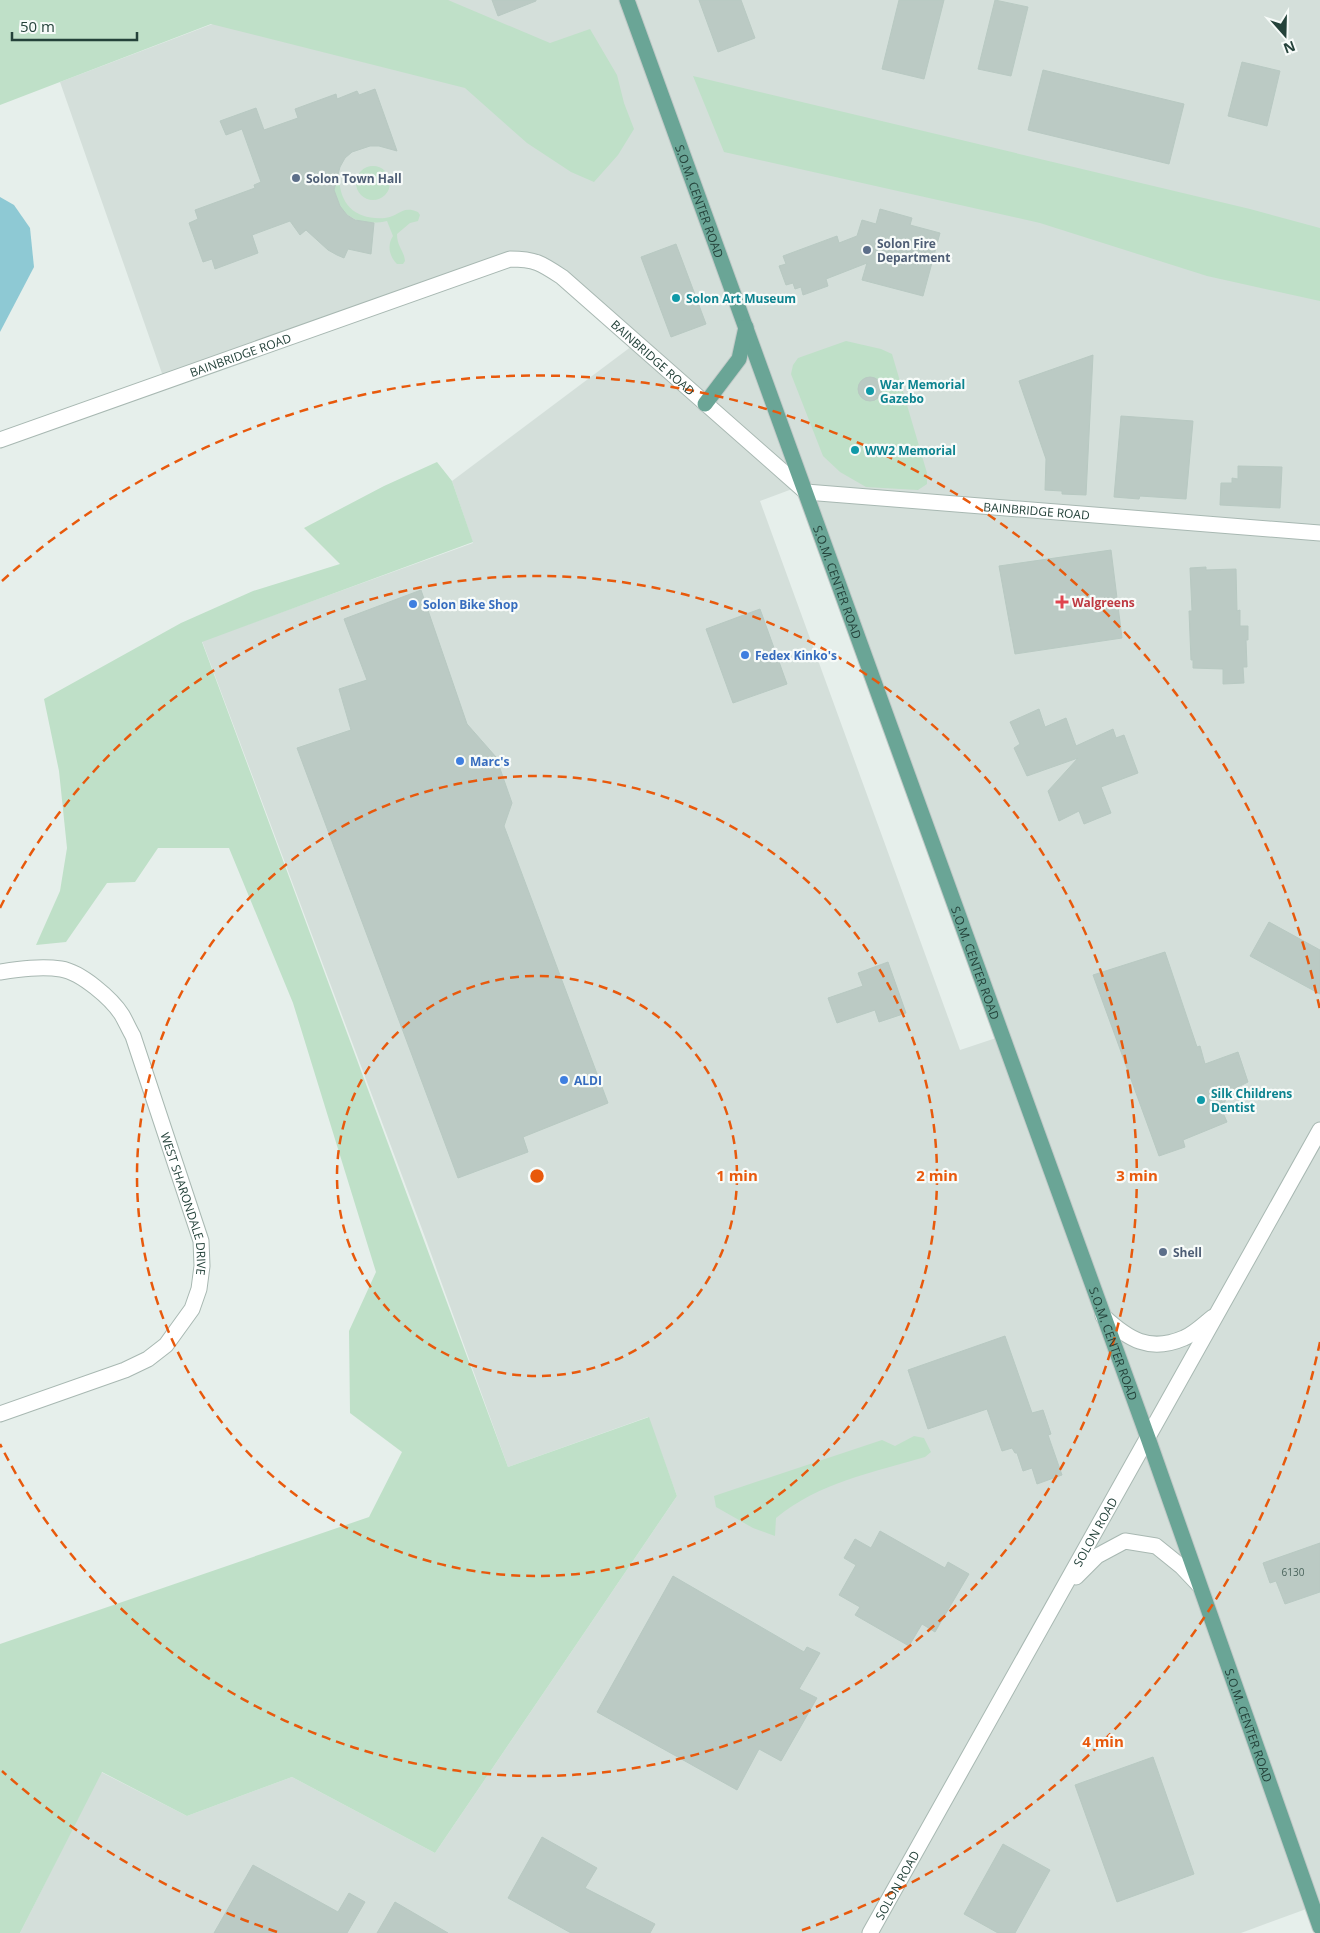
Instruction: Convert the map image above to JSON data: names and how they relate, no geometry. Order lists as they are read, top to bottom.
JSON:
{
  "streets": {
    "main road": ["S.O.M. CENTER ROAD"],
    "street": ["BAINBRIDGE ROAD", "WEST SHARONDALE DRIVE", "SOLON ROAD"]
  },
  "crossings": [
    ["S.O.M. CENTER ROAD", "BAINBRIDGE ROAD"],
    ["S.O.M. CENTER ROAD", "SOLON ROAD"]
  ],
  "places": {
    "other": [
      "Solon Town Hall",
      "Solon Fire Department",
      "Solon Art Museum",
      "War Memorial Gazebo",
      "WW2 Memorial",
      "Solon Bike Shop",
      "Fedex Kinko's",
      "Marc's",
      "ALDI",
      "Silk Childrens Dentist",
      "Shell"
    ],
    "health": ["Walgreens"]
  },
  "house_numbers": ["6130"],
  "scale_bar": "50 m",
  "north": "bottom",
  "rings": [
    "1 min",
    "2 min",
    "3 min",
    "4 min"
  ]
}
